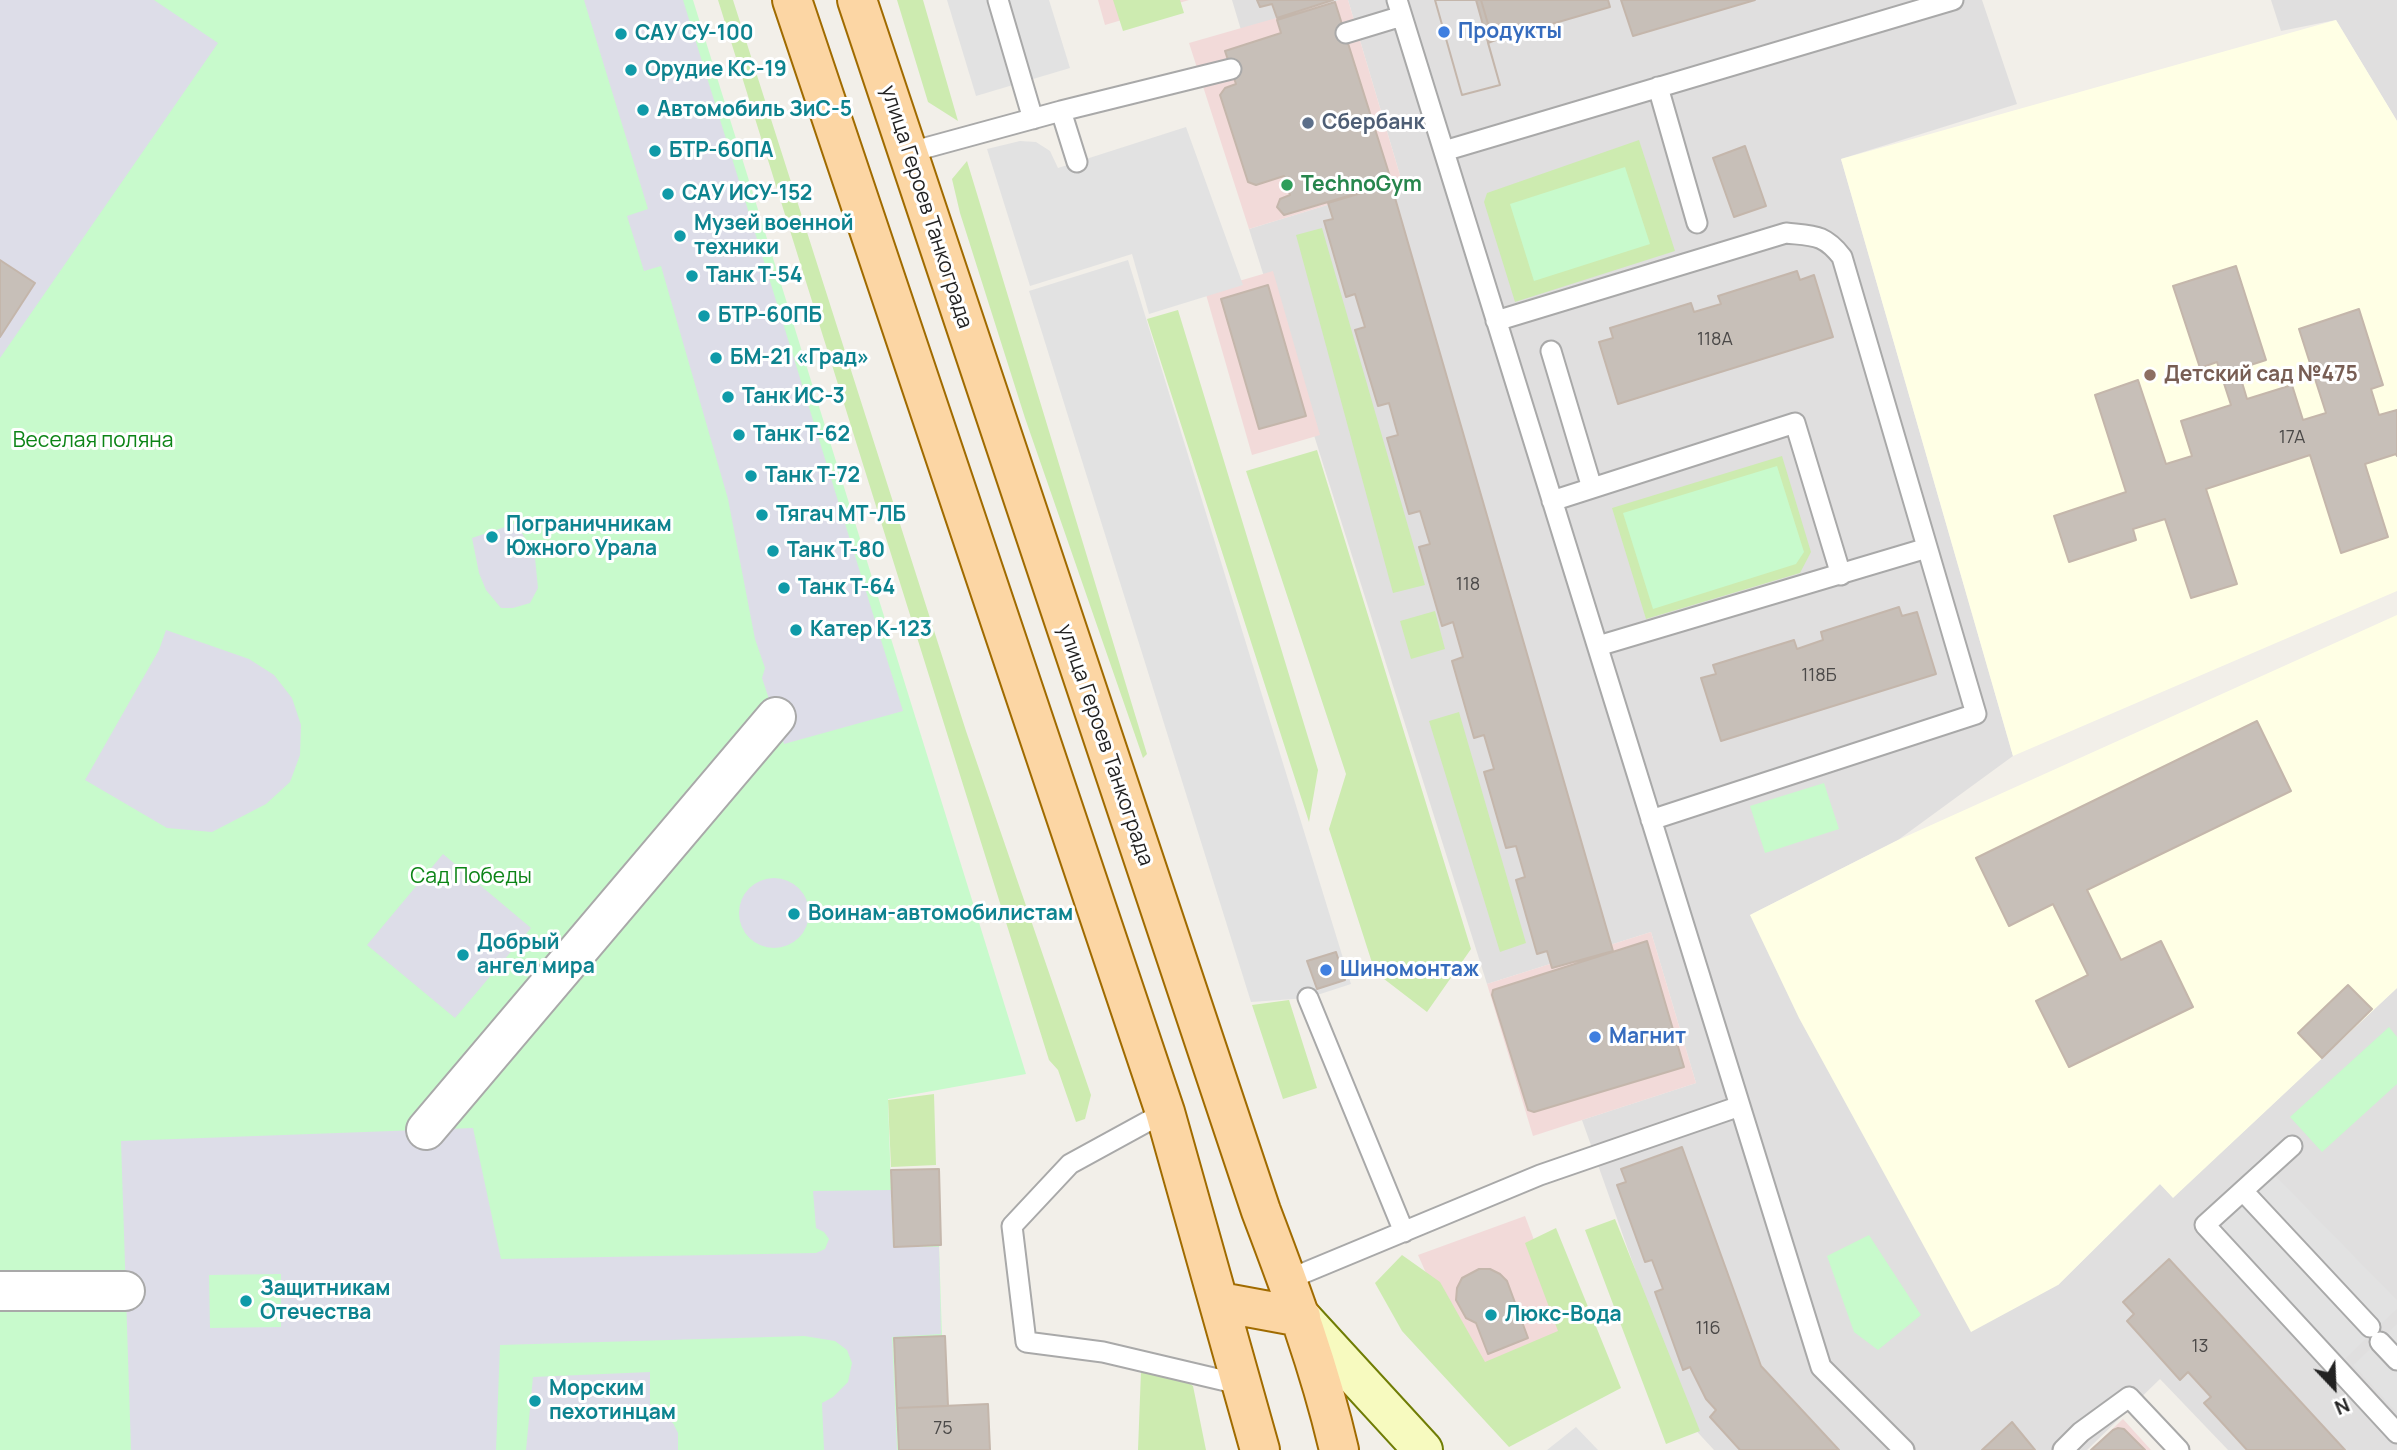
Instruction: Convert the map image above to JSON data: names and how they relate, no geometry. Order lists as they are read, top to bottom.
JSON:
{
  "streets": {
    "main road": ["улица Героев Танкограда"]
  },
  "parks": ["Веселая поляна", "Сад Победы"],
  "places": [
    "Продукты",
    "САУ СУ-100",
    "Орудие КС-19",
    "Автомобиль ЗиС-5",
    "Сбербанк",
    "БТР-60ПА",
    "TechnoGym",
    "САУ ИСУ-152",
    "Музей военной техники",
    "Танк Т-54",
    "БТР-60ПБ",
    "БМ-21 «Град»",
    "Детский сад №475",
    "Танк ИС-3",
    "Танк Т-62",
    "Танк Т-72",
    "Тягач МТ-ЛБ",
    "Пограничникам Южного Урала",
    "Танк Т-80",
    "Танк Т-64",
    "Катер К-123",
    "Воинам-автомобилистам",
    "Добрый ангел мира",
    "Шиномонтаж",
    "Магнит",
    "Защитникам Отечества",
    "Люкс-Вода",
    "Морским пехотинцам"
  ],
  "house_numbers": [
    "118А",
    "17А",
    "118",
    "118Б",
    "116",
    "13",
    "75"
  ],
  "north": "bottom right"
}
